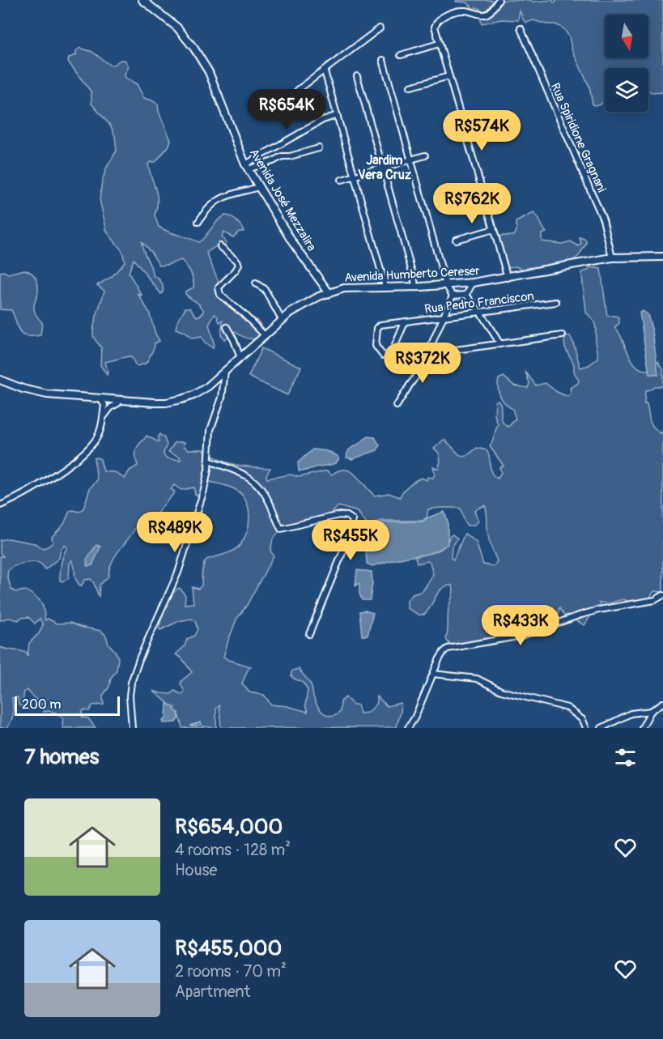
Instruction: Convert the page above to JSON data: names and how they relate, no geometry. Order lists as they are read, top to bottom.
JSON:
{
  "streets": {
    "main road": ["Avenida José Mezzalira", "Avenida Humberto Cereser"],
    "street": ["Rua Spiridione Gragnani", "Rua Pedro Franciscon"]
  },
  "crossings": [
    ["Rua Spiridione Gragnani", "Avenida Humberto Cereser"],
    ["Avenida José Mezzalira", "Avenida Humberto Cereser"]
  ],
  "districts": ["Jardim Vera Cruz"],
  "scale_bar": "200 m",
  "north": "bottom",
  "page": {
    "price": [
      "R$654K",
      "R$574K",
      "R$762K",
      "R$372K",
      "R$489K",
      "R$455K",
      "R$433K"
    ],
    "scale": "200 m",
    "heading": "7 homes",
    "list": [
      {
        "name": "R$654,000",
        "note": "4 rooms · 128 m² · House"
      },
      {
        "name": "R$455,000",
        "note": "2 rooms · 70 m² · Apartment"
      }
    ]
  }
}
